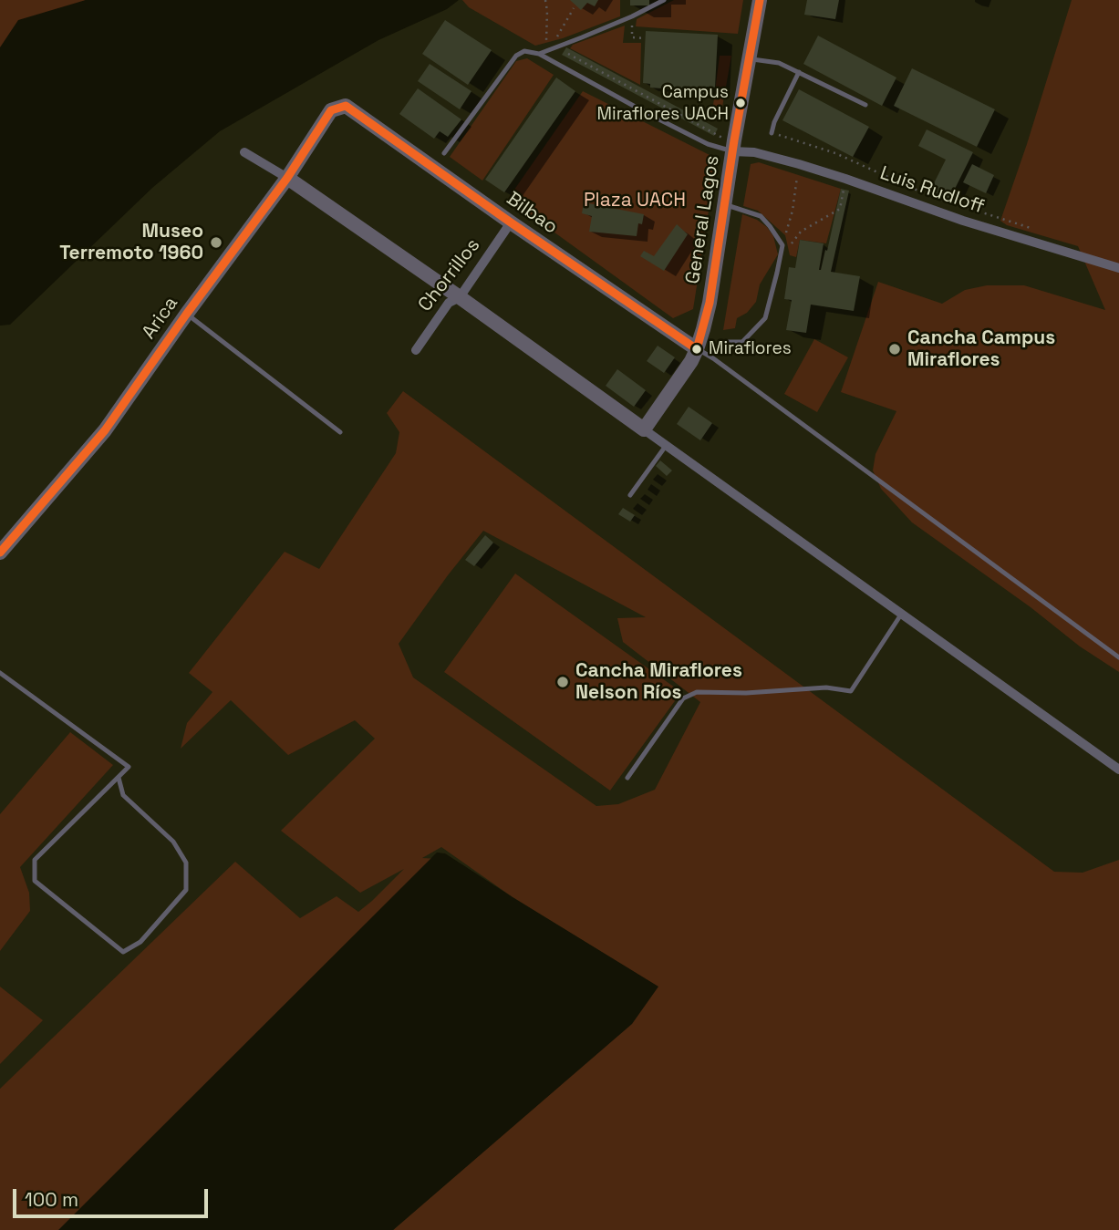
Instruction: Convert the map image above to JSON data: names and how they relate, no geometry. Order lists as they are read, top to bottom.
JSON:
{
  "streets": {
    "main road": ["Bilbao", "General Lagos", "Arica"],
    "street": ["Luis Rudloff", "Chorrillos"]
  },
  "crossings": [
    ["Luis Rudloff", "General Lagos"],
    ["Bilbao", "General Lagos"],
    ["Bilbao", "Chorrillos"],
    ["Bilbao", "Arica"]
  ],
  "parks": ["Plaza UACH"],
  "places": [
    "Campus Miraflores UACH",
    "Museo Terremoto 1960",
    "Miraflores",
    "Cancha Campus Miraflores",
    "Cancha Miraflores Nelson Ríos"
  ],
  "scale_bar": "100 m"
}
